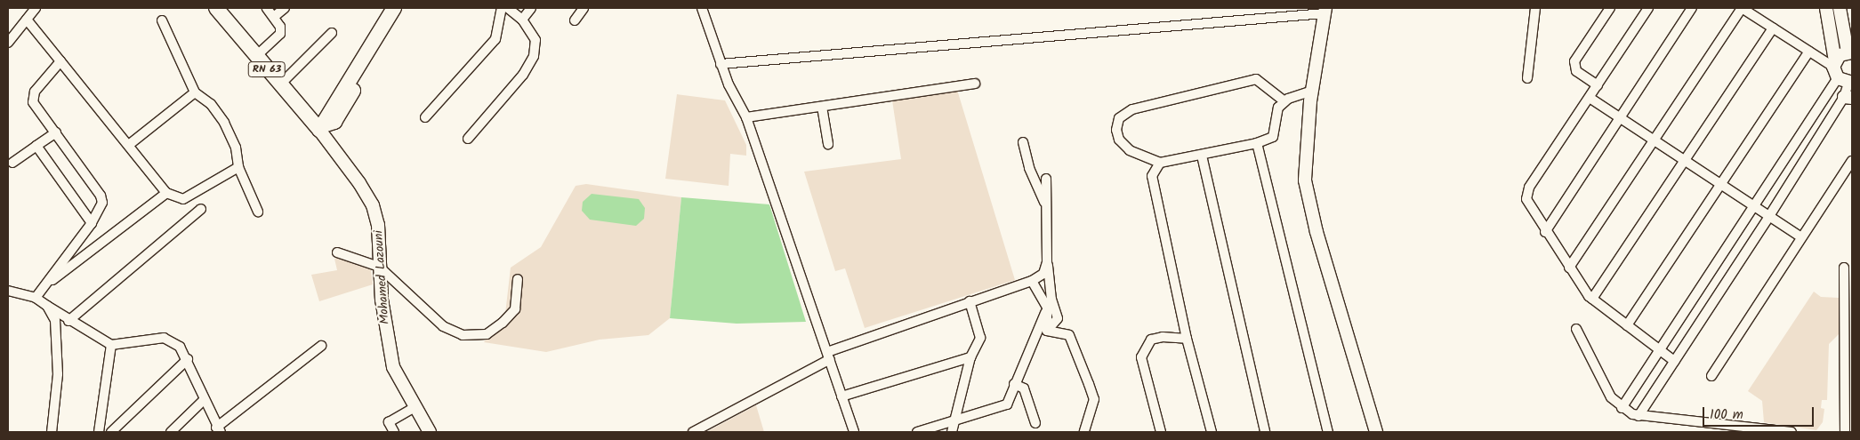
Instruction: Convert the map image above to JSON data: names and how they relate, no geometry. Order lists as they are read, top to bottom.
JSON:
{
  "streets": {
    "main road": ["RN 63"],
    "street": ["Mohamed Lazouni"]
  },
  "crossings": [
    ["RN 63", "Mohamed Lazouni"]
  ],
  "scale_bar": "100 m"
}
